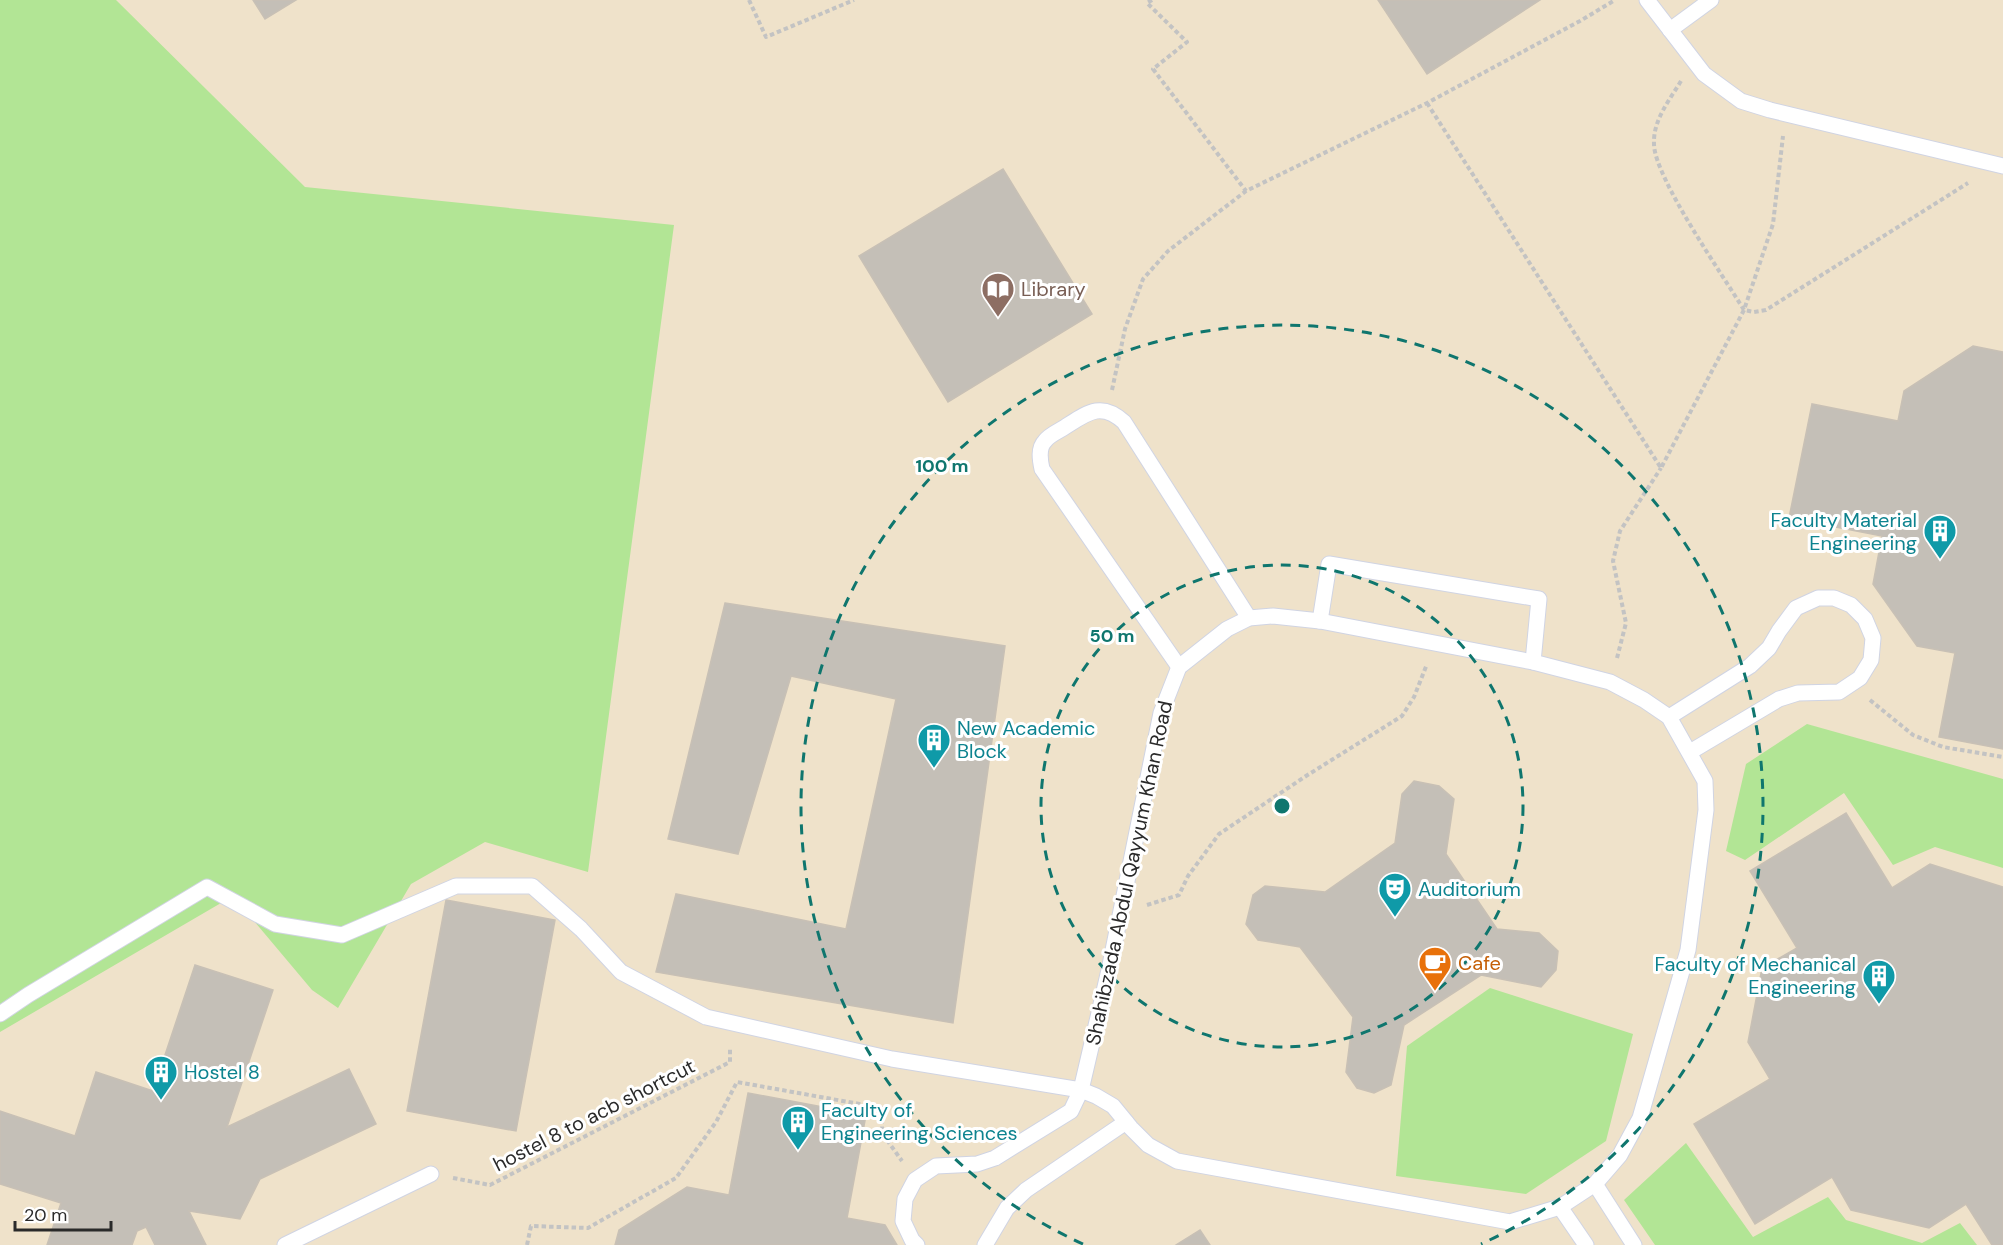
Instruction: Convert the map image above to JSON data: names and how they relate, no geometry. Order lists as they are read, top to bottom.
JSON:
{
  "streets": {
    "lane": ["Shahibzada Abdul Qayyum Khan Road"],
    "path": ["hostel 8 to acb shortcut"]
  },
  "places": {
    "library": ["Library"],
    "building": [
      "Faculty Material Engineering",
      "New Academic Block",
      "Faculty of Mechanical Engineering",
      "Hostel 8",
      "Faculty of Engineering Sciences"
    ],
    "theatre": ["Auditorium"],
    "cafe": ["Cafe"]
  },
  "scale_bar": "20 m",
  "rings": ["100 m", "50 m"]
}
